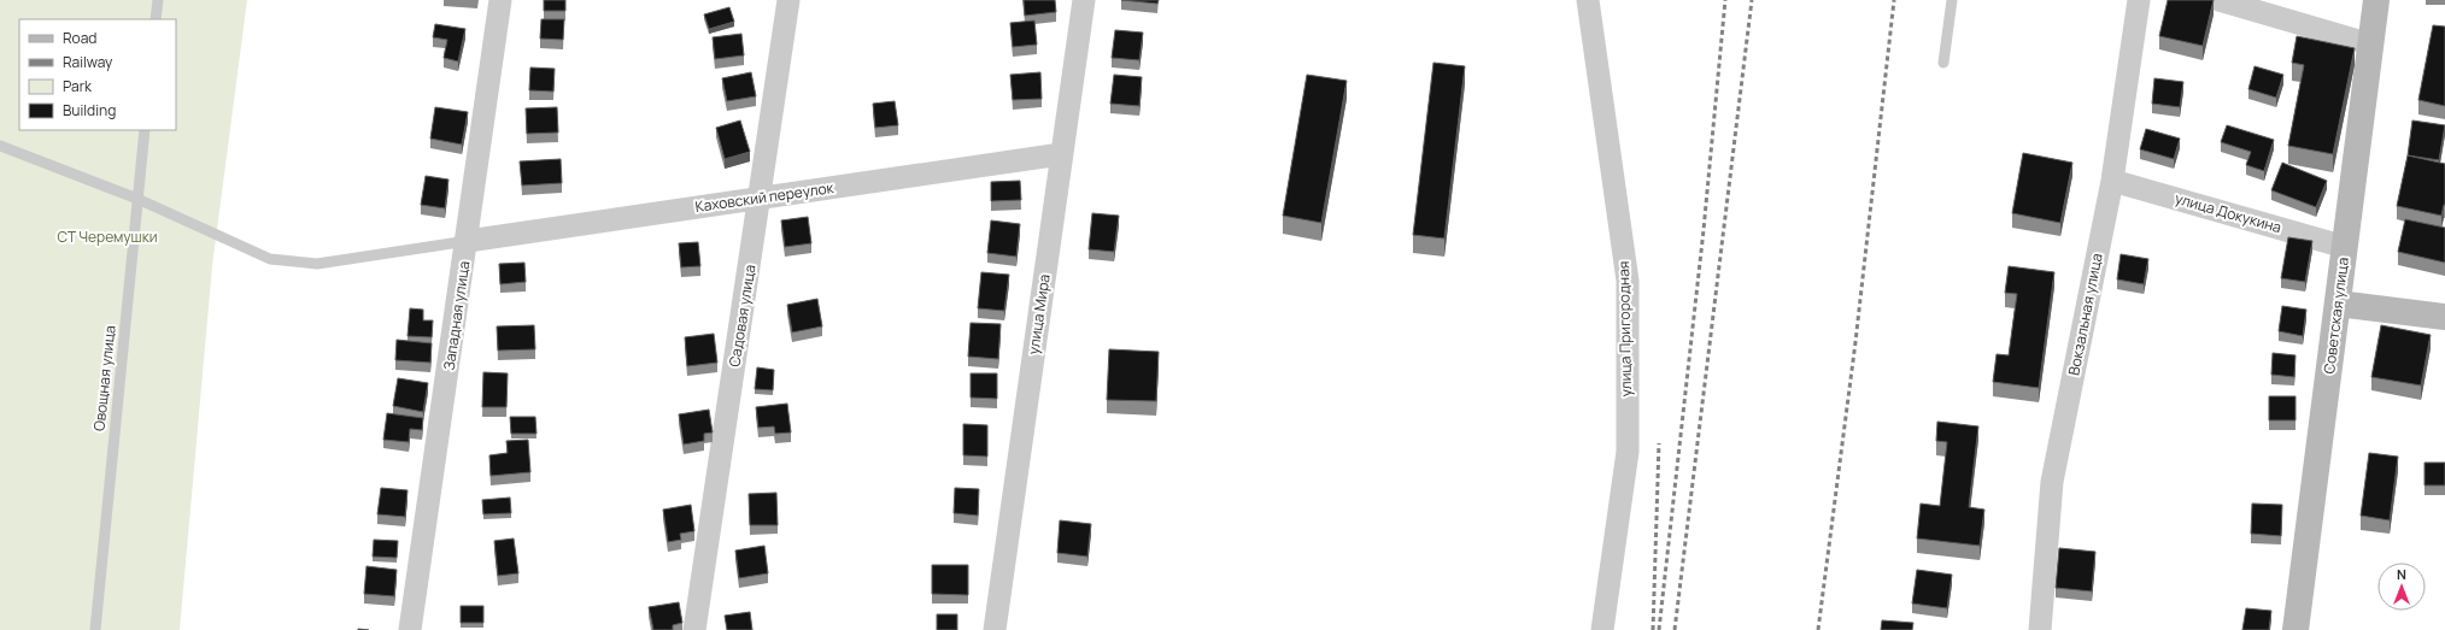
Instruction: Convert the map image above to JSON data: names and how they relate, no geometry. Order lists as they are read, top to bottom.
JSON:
{
  "streets": {
    "main road": ["Советская улица"],
    "street": [
      "Каховский переулок",
      "улица Докукина",
      "улица Мира",
      "Вокзальная улица",
      "Западная улица",
      "Садовая улица",
      "улица Пригородная"
    ],
    "lane": ["Овощная улица"]
  },
  "crossings": [
    ["Каховский переулок", "улица Мира"],
    ["Каховский переулок", "Западная улица"],
    ["Каховский переулок", "Садовая улица"],
    ["улица Докукина", "Вокзальная улица"],
    ["улица Докукина", "Советская улица"]
  ],
  "parks": ["СТ Черемушки"],
  "legend": [
    "Road",
    "Railway",
    "Park",
    "Building"
  ],
  "north": "top"
}
